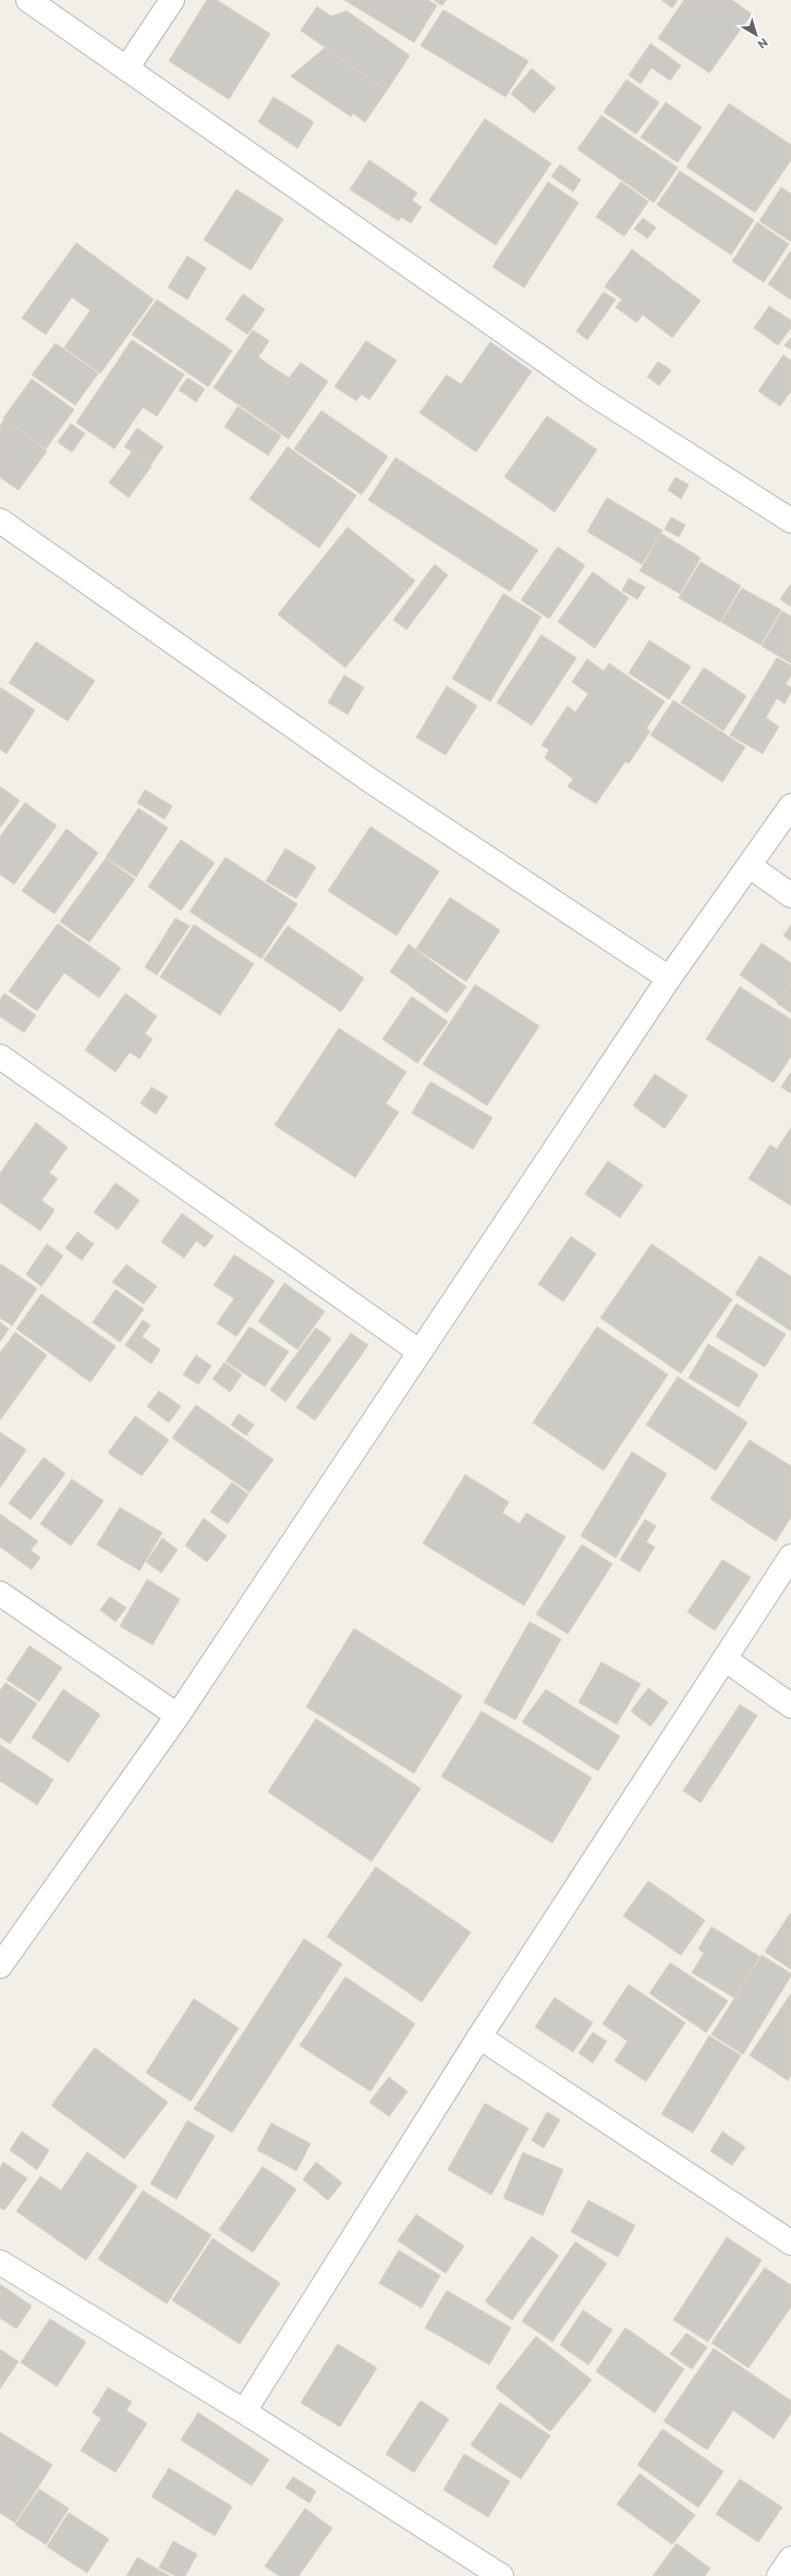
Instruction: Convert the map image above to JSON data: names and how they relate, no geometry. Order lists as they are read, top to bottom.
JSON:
{
  "north": "bottom right"
}
